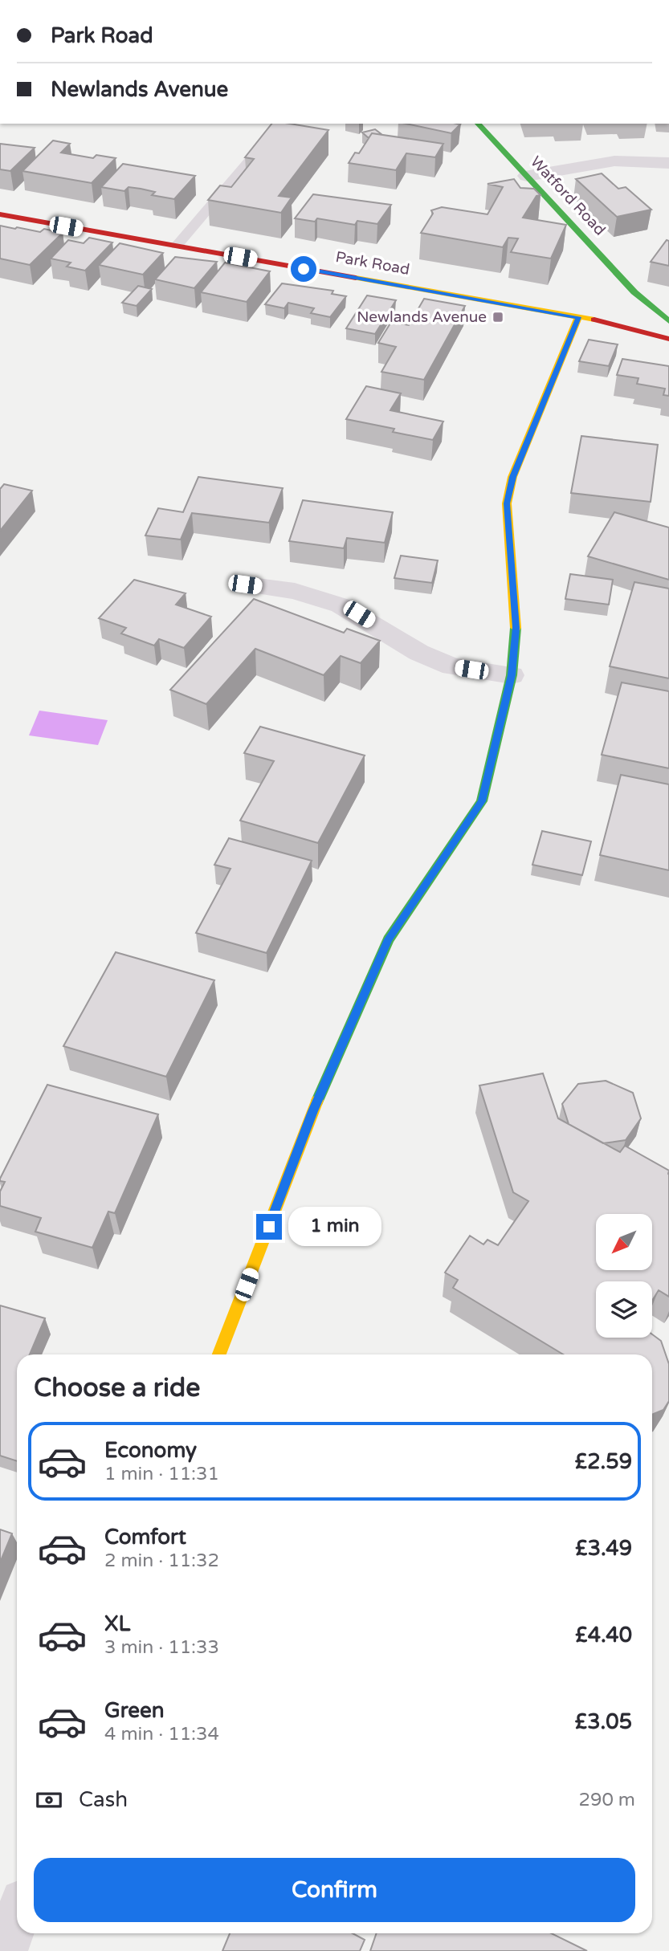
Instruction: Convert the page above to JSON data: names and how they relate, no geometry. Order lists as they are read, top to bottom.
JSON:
{
  "streets": {
    "street": ["Watford Road", "Park Road"]
  },
  "places": {
    "transit": ["Newlands Avenue"]
  },
  "north": "bottom left",
  "page": {
    "banner": ["Park Road", "Newlands Avenue"],
    "bubble": "1 min",
    "heading": "Choose a ride",
    "list": [
      {
        "name": "Economy",
        "note": "1 min · 11:31",
        "value": "£2.59"
      },
      {
        "name": "Comfort",
        "note": "2 min · 11:32",
        "value": "£3.49"
      },
      {
        "name": "XL",
        "note": "3 min · 11:33",
        "value": "£4.40"
      },
      {
        "name": "Green",
        "note": "4 min · 11:34",
        "value": "£3.05"
      }
    ],
    "pay": ["Cash", "290 m"],
    "buttons": "Confirm"
  }
}
